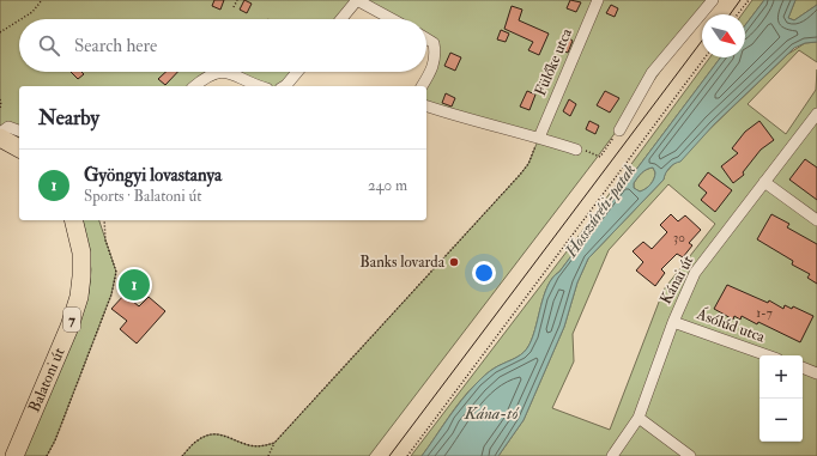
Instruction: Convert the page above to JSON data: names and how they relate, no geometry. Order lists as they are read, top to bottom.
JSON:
{
  "streets": {
    "main road": ["7", "Balatoni út"],
    "street": ["Fülőke utca", "Kánai út", "Ásólúd utca"]
  },
  "crossings": [
    ["Kánai út", "Ásólúd utca"]
  ],
  "water": ["Hosszúréti-patak", "Kána-tó"],
  "places": ["Banks lovarda"],
  "house_numbers": ["30", "1-7"],
  "north": "bottom right",
  "page": {
    "search": "Search here",
    "heading": "Nearby",
    "list": [
      {
        "mark": "1",
        "name": "Gyöngyi lovastanya",
        "note": "Sports · Balatoni út",
        "value": "240 m"
      }
    ],
    "pins": "1",
    "map_buttons": ["+", "−"]
  }
}
